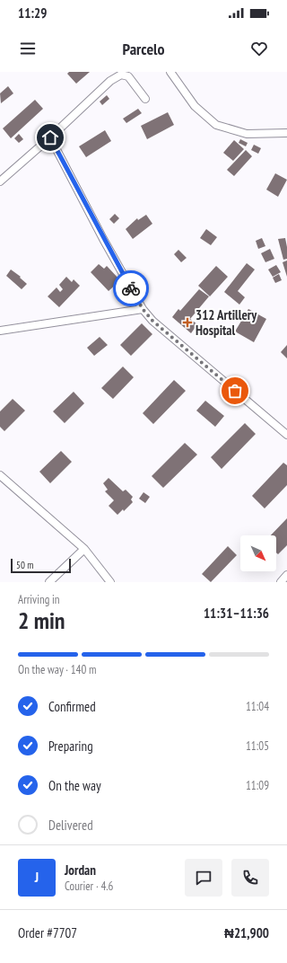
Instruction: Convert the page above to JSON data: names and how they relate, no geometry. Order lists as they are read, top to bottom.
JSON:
{
  "places": {
    "health": ["312 Artillery Hospital"]
  },
  "scale_bar": "50 m",
  "north": "bottom right",
  "page": {
    "status": "11:29",
    "header": "Parcelo",
    "scale": "50 m",
    "heading": ["2 min", "Arriving in", "11:31–11:36"],
    "panel": [
      "Jordan",
      "Courier · 4.6",
      "Order #7707",
      "₦21,900"
    ],
    "bar": "On the way · 140 m",
    "list": [
      ["Confirmed", "11:04"],
      ["Preparing", "11:05"],
      ["On the way", "11:09"],
      "Delivered"
    ],
    "round": "J"
  }
}
